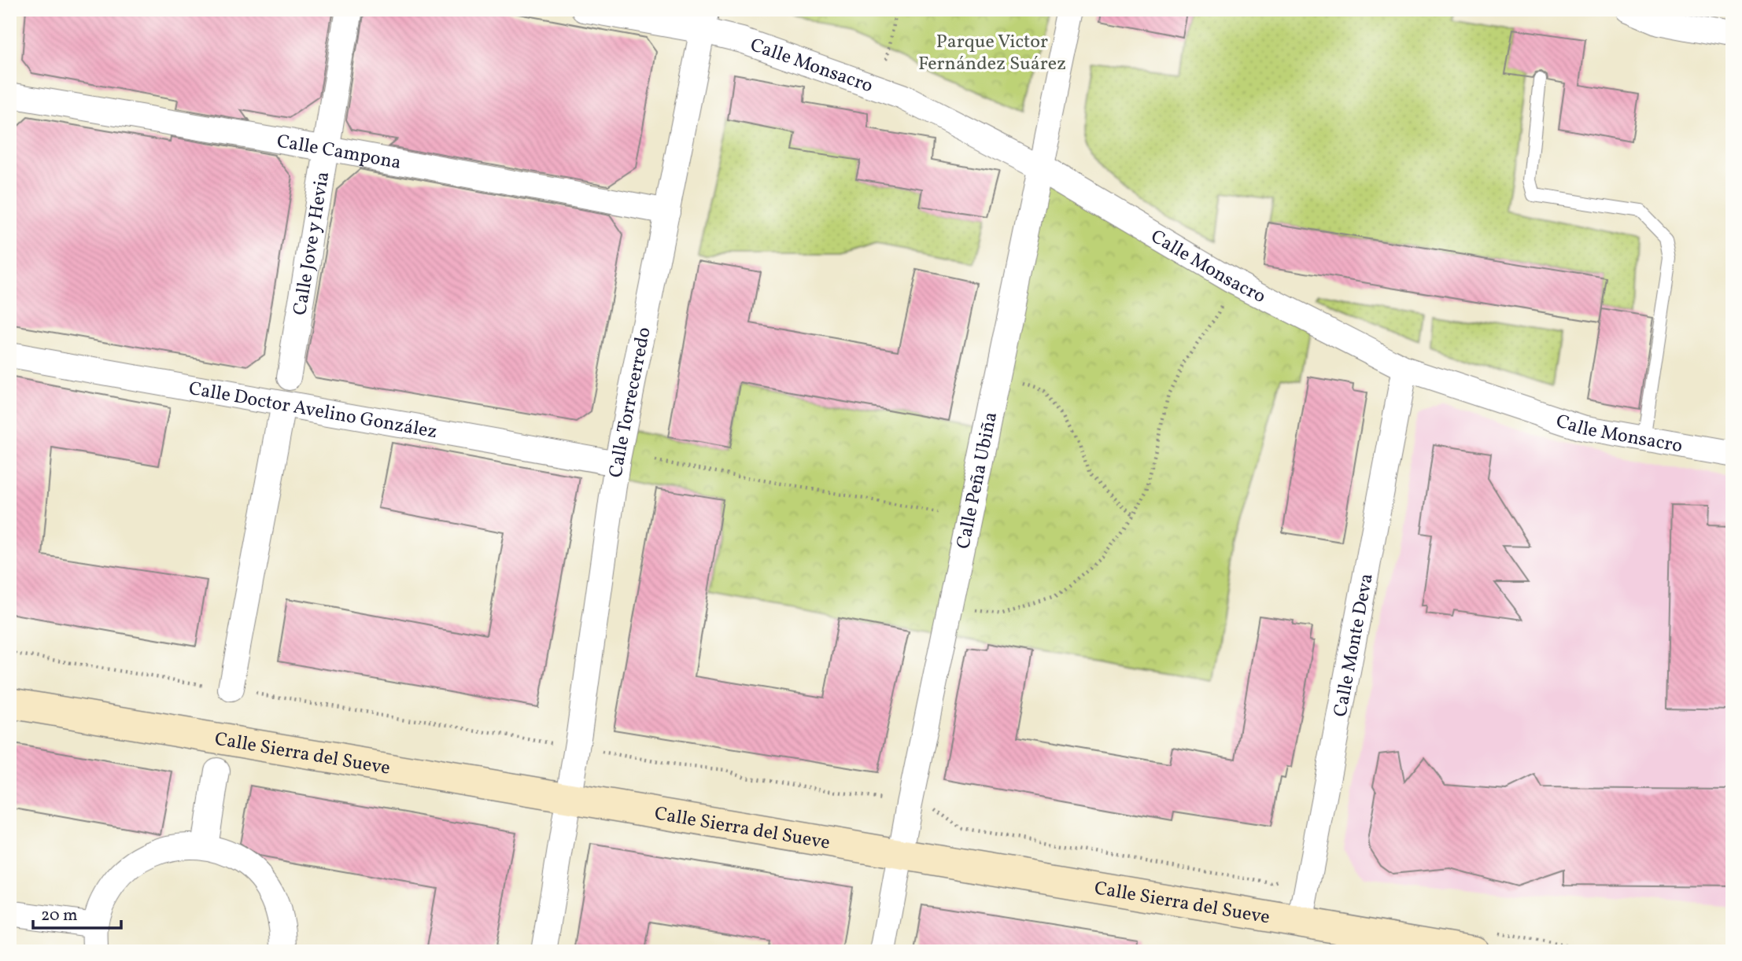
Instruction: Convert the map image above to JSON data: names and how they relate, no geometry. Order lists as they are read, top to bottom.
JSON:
{
  "streets": {
    "street": [
      "Calle Monsacro",
      "Calle Campona",
      "Calle Jove y Hevia",
      "Calle Torrecerredo",
      "Calle Doctor Avelino González",
      "Calle Peña Ubiña",
      "Calle Monte Deva",
      "Calle Sierra del Sueve"
    ]
  },
  "crossings": [
    ["Calle Monsacro", "Calle Torrecerredo"],
    ["Calle Monsacro", "Calle Peña Ubiña"],
    ["Calle Monsacro", "Calle Monte Deva"],
    ["Calle Campona", "Calle Jove y Hevia"],
    ["Calle Campona", "Calle Torrecerredo"],
    ["Calle Torrecerredo", "Calle Doctor Avelino González"],
    ["Calle Torrecerredo", "Calle Sierra del Sueve"],
    ["Calle Peña Ubiña", "Calle Sierra del Sueve"],
    ["Calle Monte Deva", "Calle Sierra del Sueve"]
  ],
  "parks": ["Parque Victor Fernández Suárez"],
  "scale_bar": "20 m"
}
